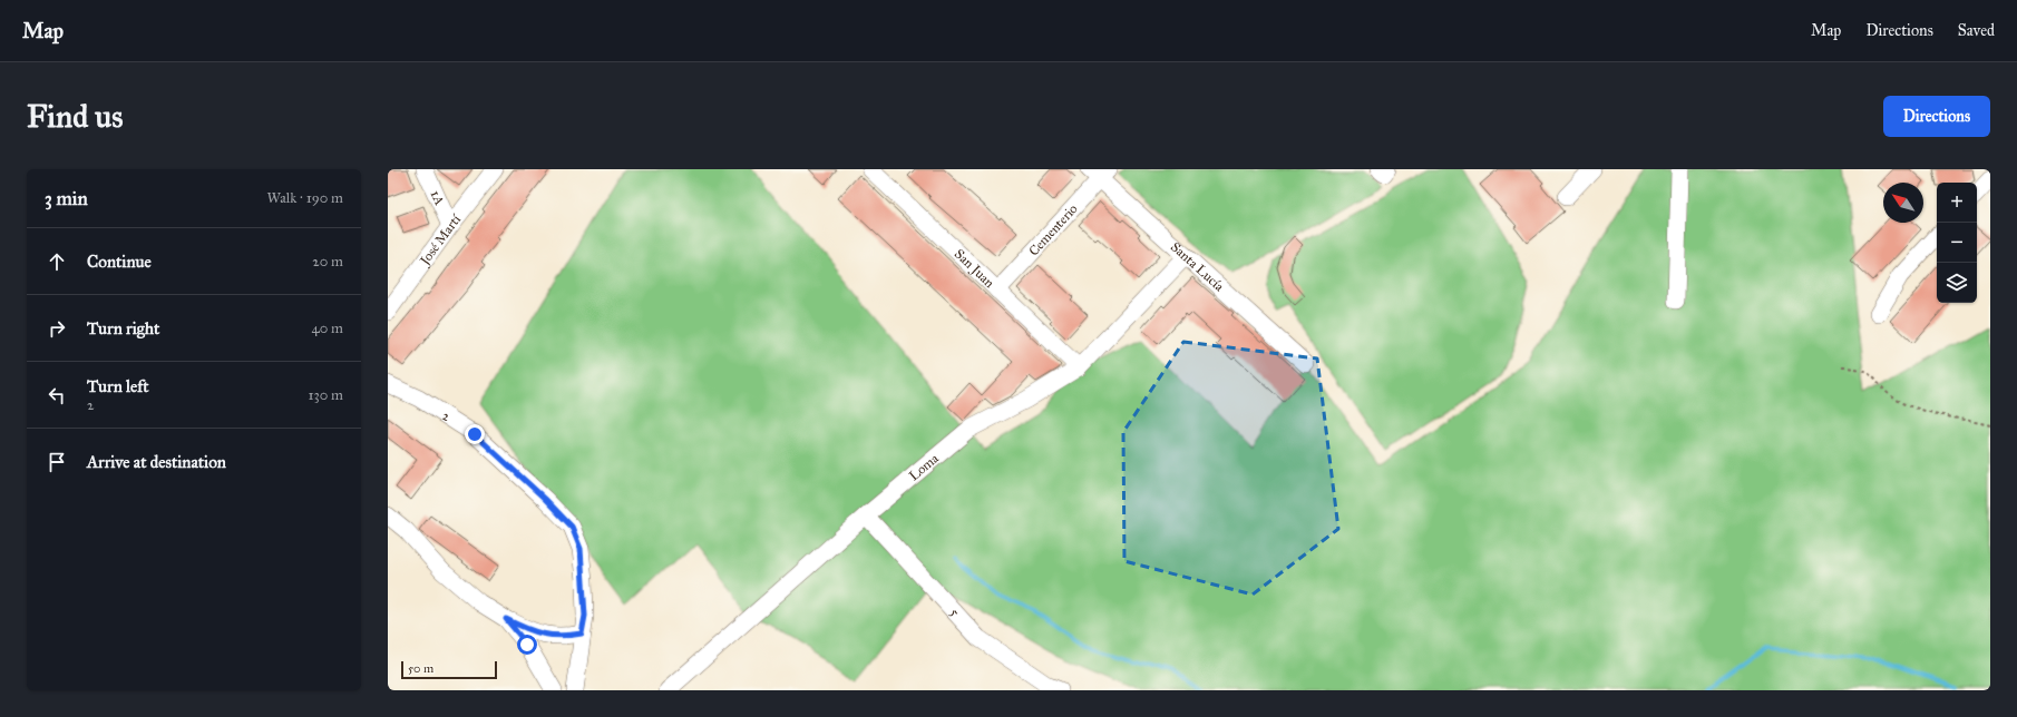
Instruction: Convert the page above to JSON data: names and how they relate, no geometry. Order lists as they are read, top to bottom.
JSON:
{
  "streets": {
    "street": [
      "1A",
      "Cementerio",
      "José Martí",
      "Santa Lucía",
      "San Juan",
      "2",
      "Loma",
      "5"
    ]
  },
  "crossings": [
    ["1A", "José Martí"],
    ["Cementerio", "Santa Lucía"],
    ["Cementerio", "San Juan"],
    ["Santa Lucía", "Loma"],
    ["San Juan", "Loma"],
    ["Loma", "5"]
  ],
  "scale_bar": "50 m",
  "north": "top left",
  "page": {
    "header": "Map",
    "nav": ["Map", "Directions", "Saved"],
    "buttons": "Directions",
    "title": "Find us",
    "heading": ["3 min", "Walk · 190 m"],
    "map_buttons": ["+", "−"],
    "list": [
      ["Continue", "20 m"],
      ["Turn right", "40 m"],
      ["Turn left", "2", "130 m"],
      "Arrive at destination"
    ],
    "scale": "50 m"
  }
}
